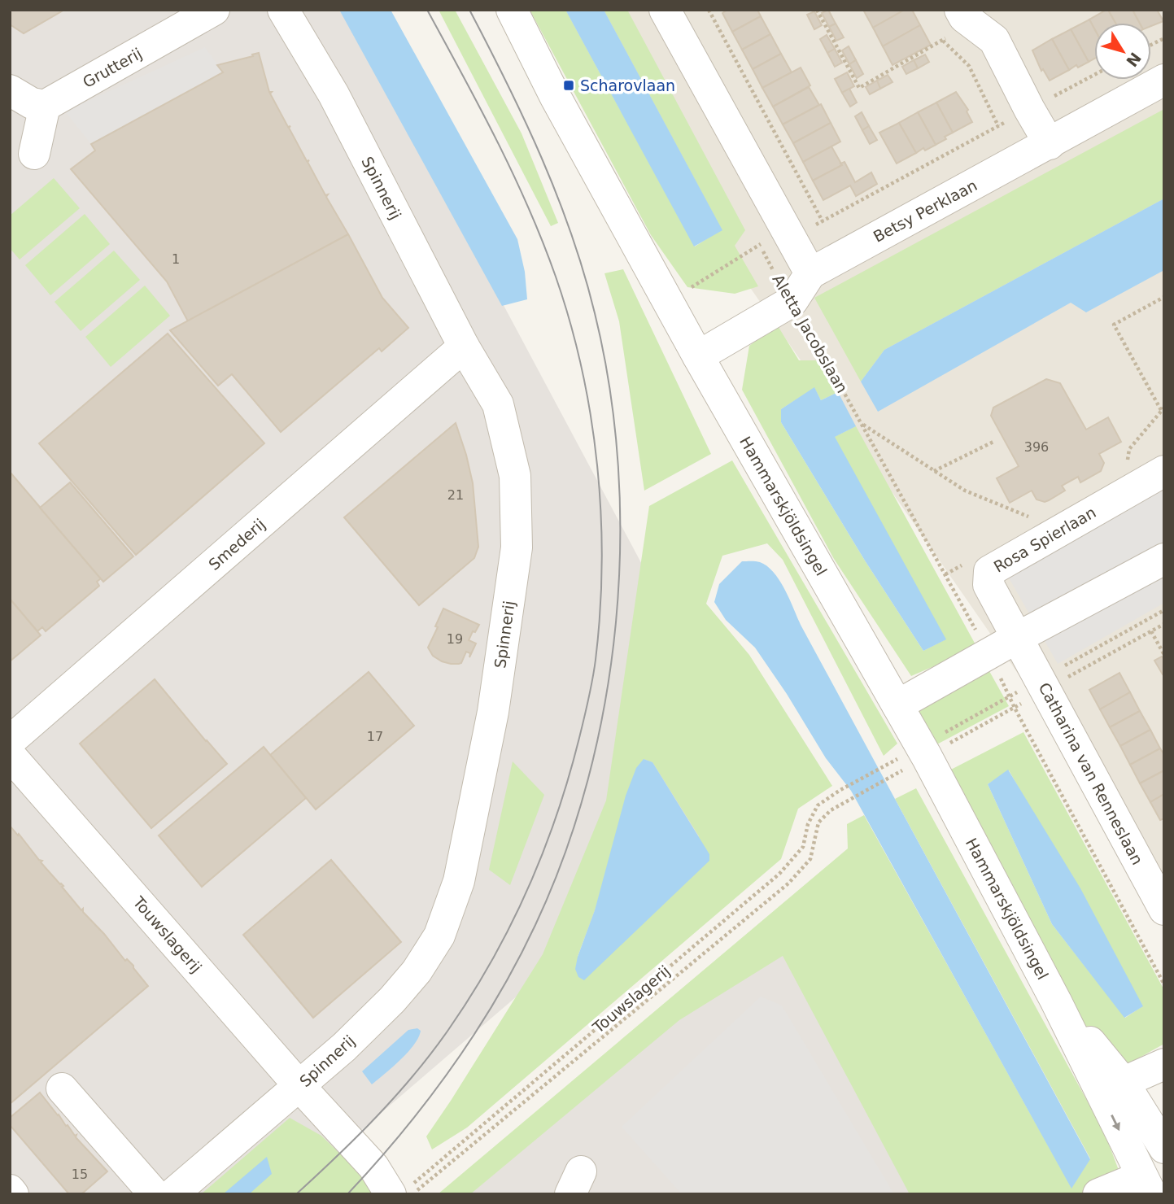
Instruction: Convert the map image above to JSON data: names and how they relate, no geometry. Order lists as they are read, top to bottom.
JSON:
{
  "streets": {
    "street": [
      "Grutterij",
      "Spinnerij",
      "Betsy Perklaan",
      "Aletta Jacobslaan",
      "Hammarskjöldsingel",
      "Rosa Spierlaan",
      "Smederij",
      "Catharina van Renneslaan",
      "Touwslagerij"
    ]
  },
  "crossings": [
    ["Spinnerij", "Smederij"],
    ["Spinnerij", "Touwslagerij"],
    ["Betsy Perklaan", "Aletta Jacobslaan"],
    ["Betsy Perklaan", "Hammarskjöldsingel"],
    ["Hammarskjöldsingel", "Touwslagerij"],
    ["Rosa Spierlaan", "Catharina van Renneslaan"]
  ],
  "places": {
    "transit": ["Scharovlaan"]
  },
  "house_numbers": [
    "1",
    "396",
    "21",
    "19",
    "17",
    "15"
  ],
  "north": "bottom right"
}
